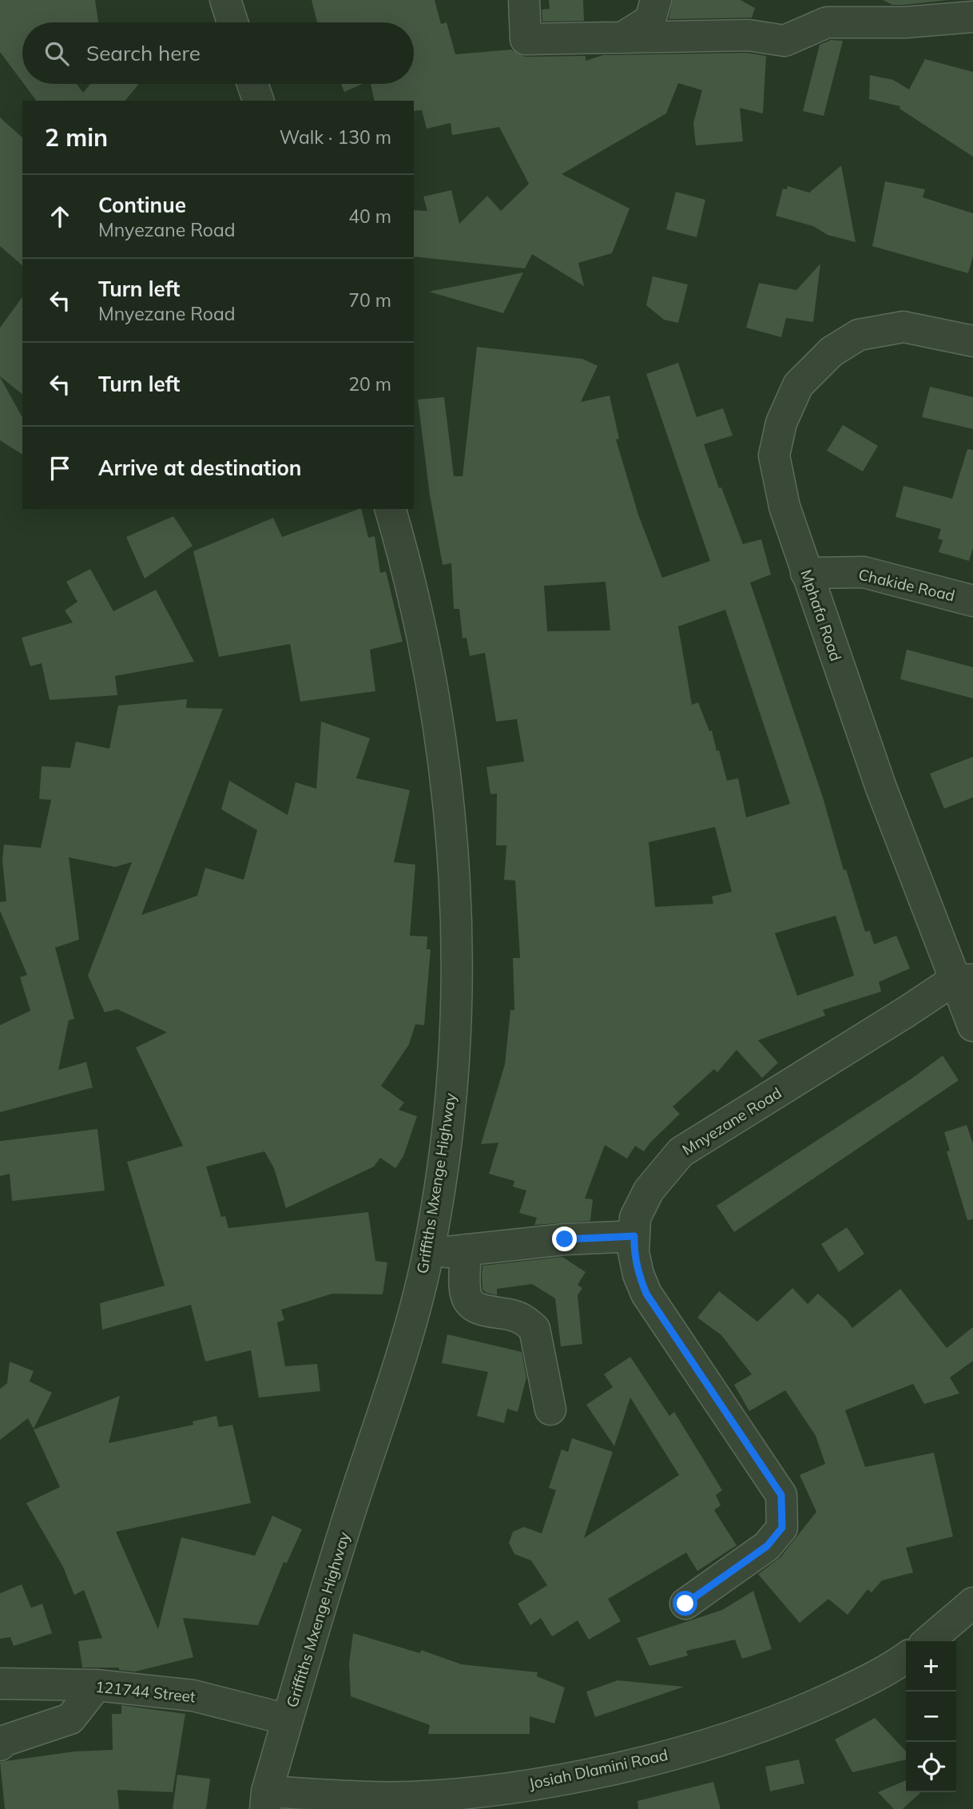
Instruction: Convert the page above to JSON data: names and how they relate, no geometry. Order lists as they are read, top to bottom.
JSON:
{
  "streets": {
    "street": [
      "Chakide Road",
      "Mphafa Road",
      "Mnyezane Road",
      "Griffiths Mxenge Highway",
      "121744 Street",
      "Josiah Dlamini Road"
    ]
  },
  "crossings": [
    ["Chakide Road", "Mphafa Road"],
    ["Mphafa Road", "Mnyezane Road"],
    ["Griffiths Mxenge Highway", "121744 Street"],
    ["Griffiths Mxenge Highway", "Josiah Dlamini Road"]
  ],
  "page": {
    "search": "Search here",
    "heading": ["2 min", "Walk · 130 m"],
    "list": [
      ["Continue", "Mnyezane Road", "40 m"],
      ["Turn left", "Mnyezane Road", "70 m"],
      ["Turn left", "20 m"],
      "Arrive at destination"
    ],
    "map_buttons": ["+", "−"]
  }
}
